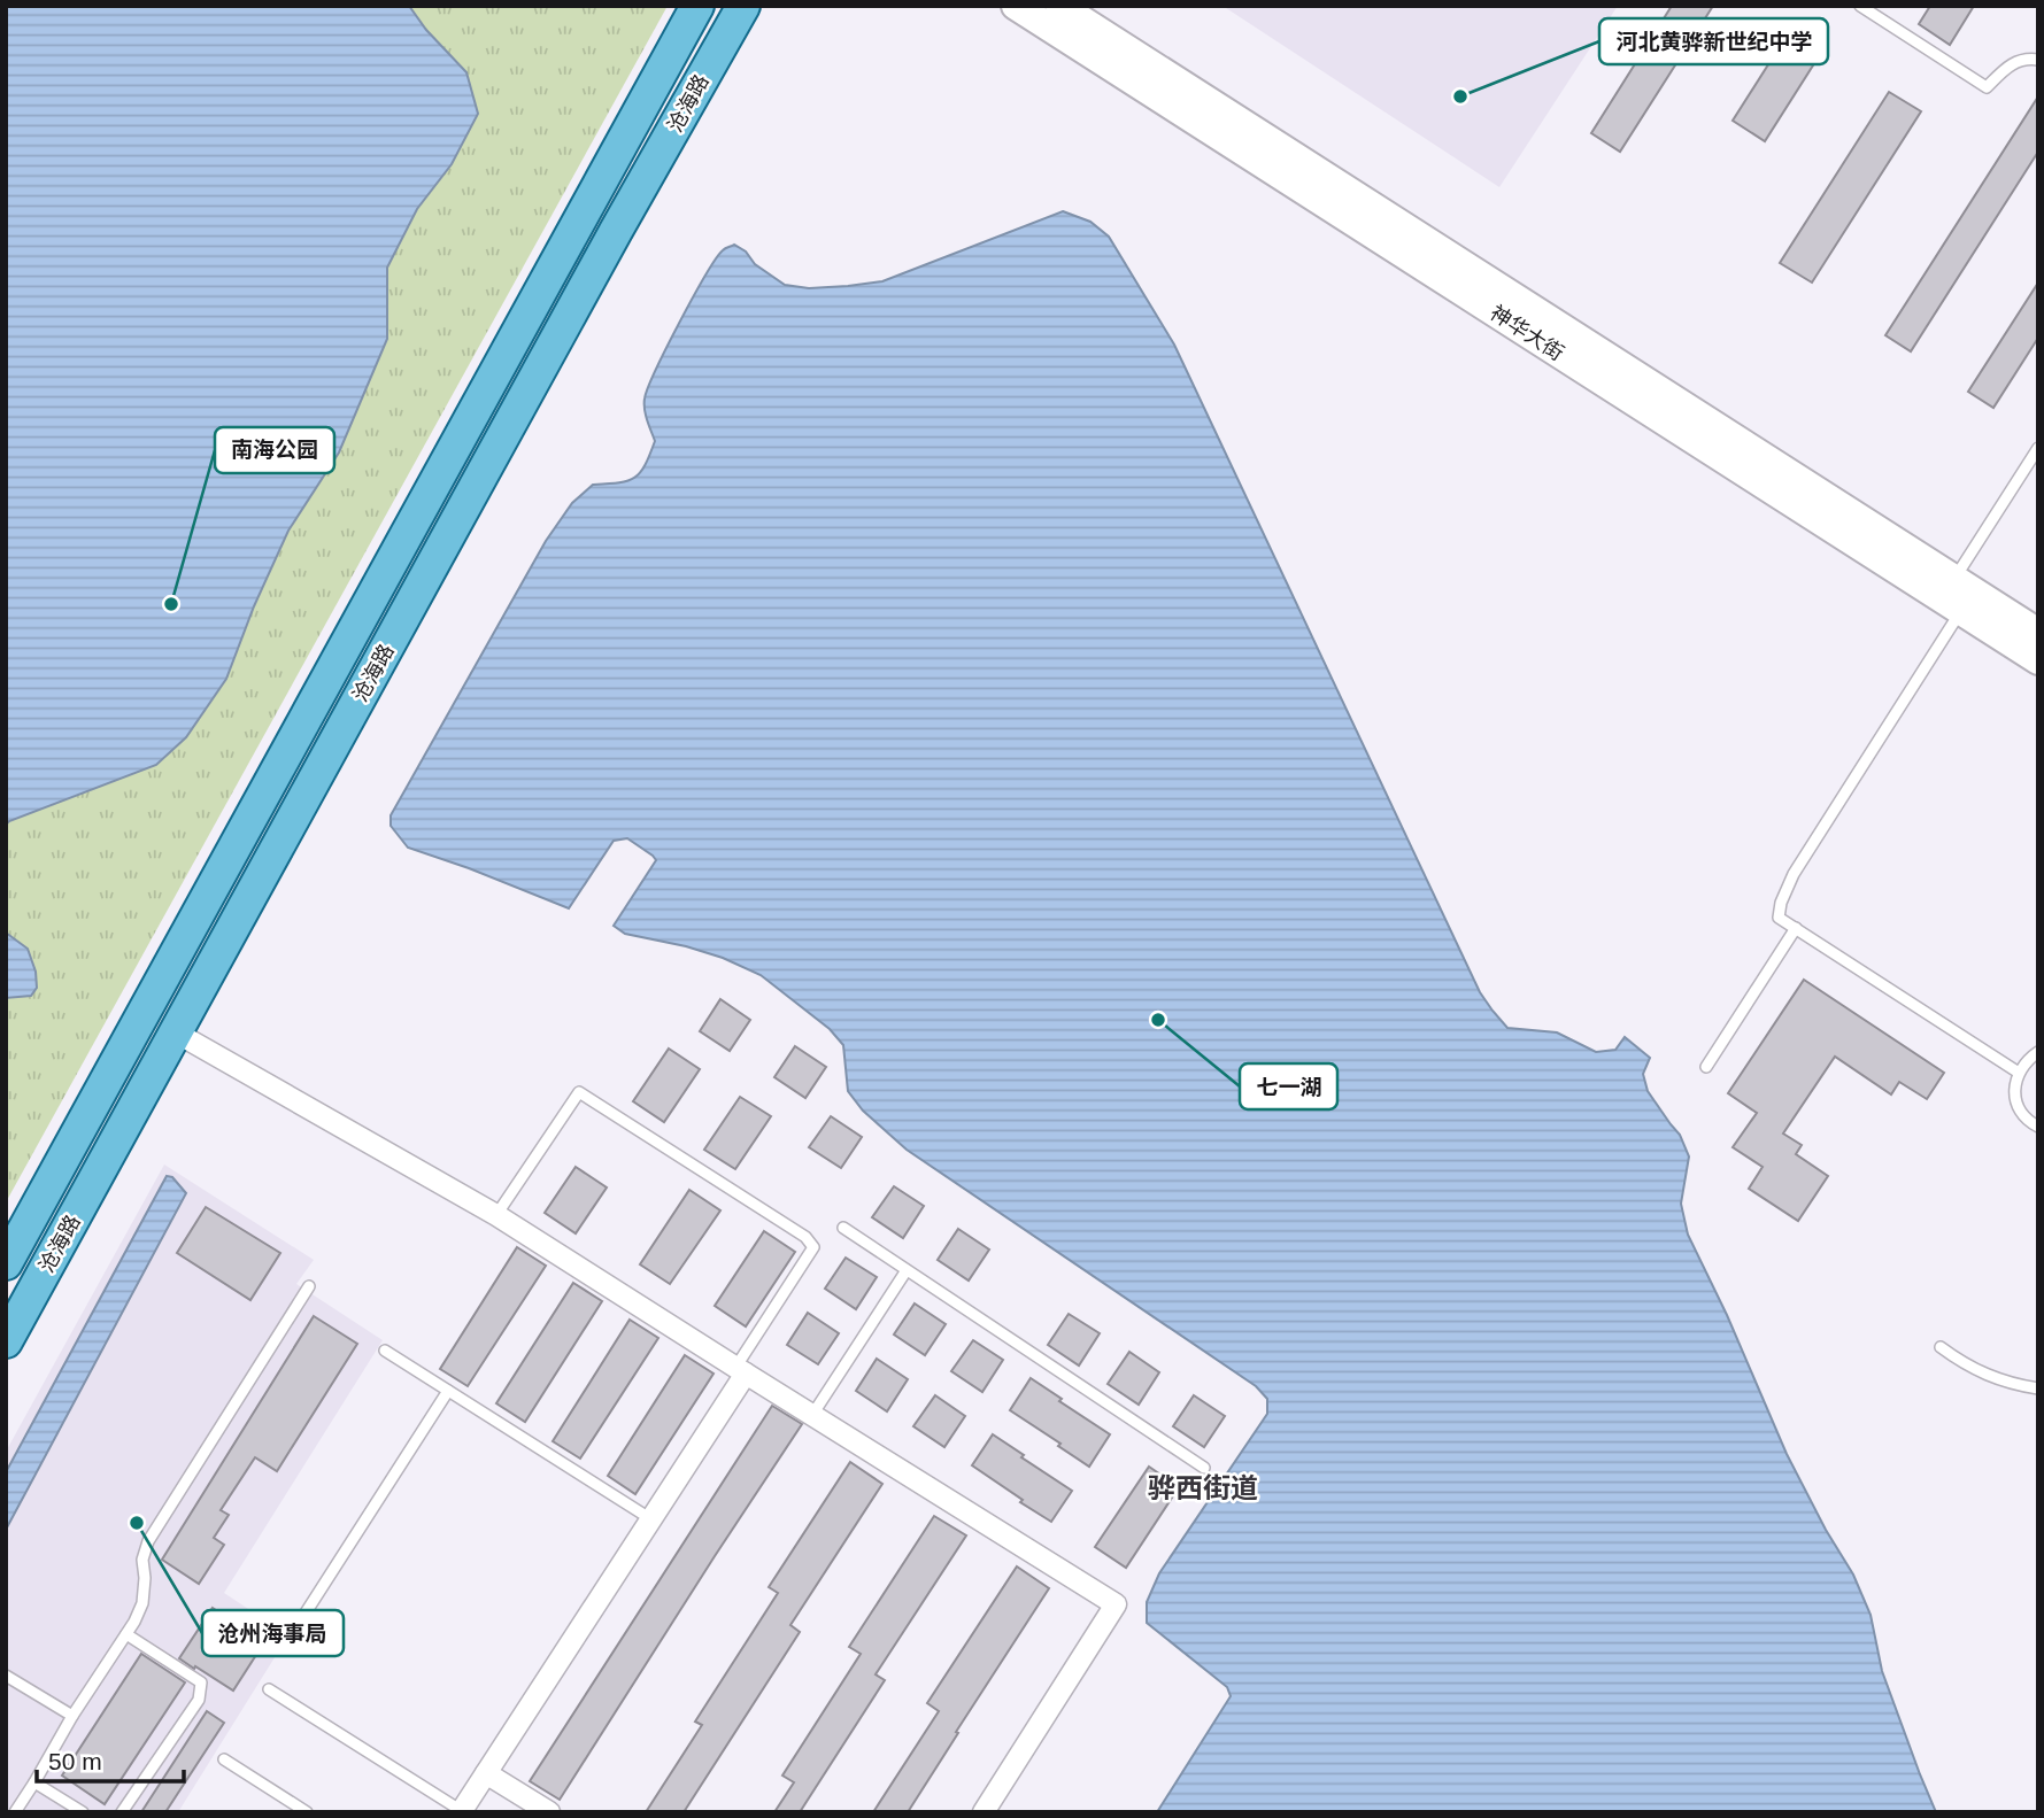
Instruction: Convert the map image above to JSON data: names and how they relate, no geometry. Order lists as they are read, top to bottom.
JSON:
{
  "streets": {
    "main road": ["沧海路", "神华大街"]
  },
  "districts": ["骅西街道"],
  "places": [
    "河北黄骅新世纪中学",
    "南海公园",
    "七一湖",
    "沧州海事局"
  ],
  "scale_bar": "50 m"
}
